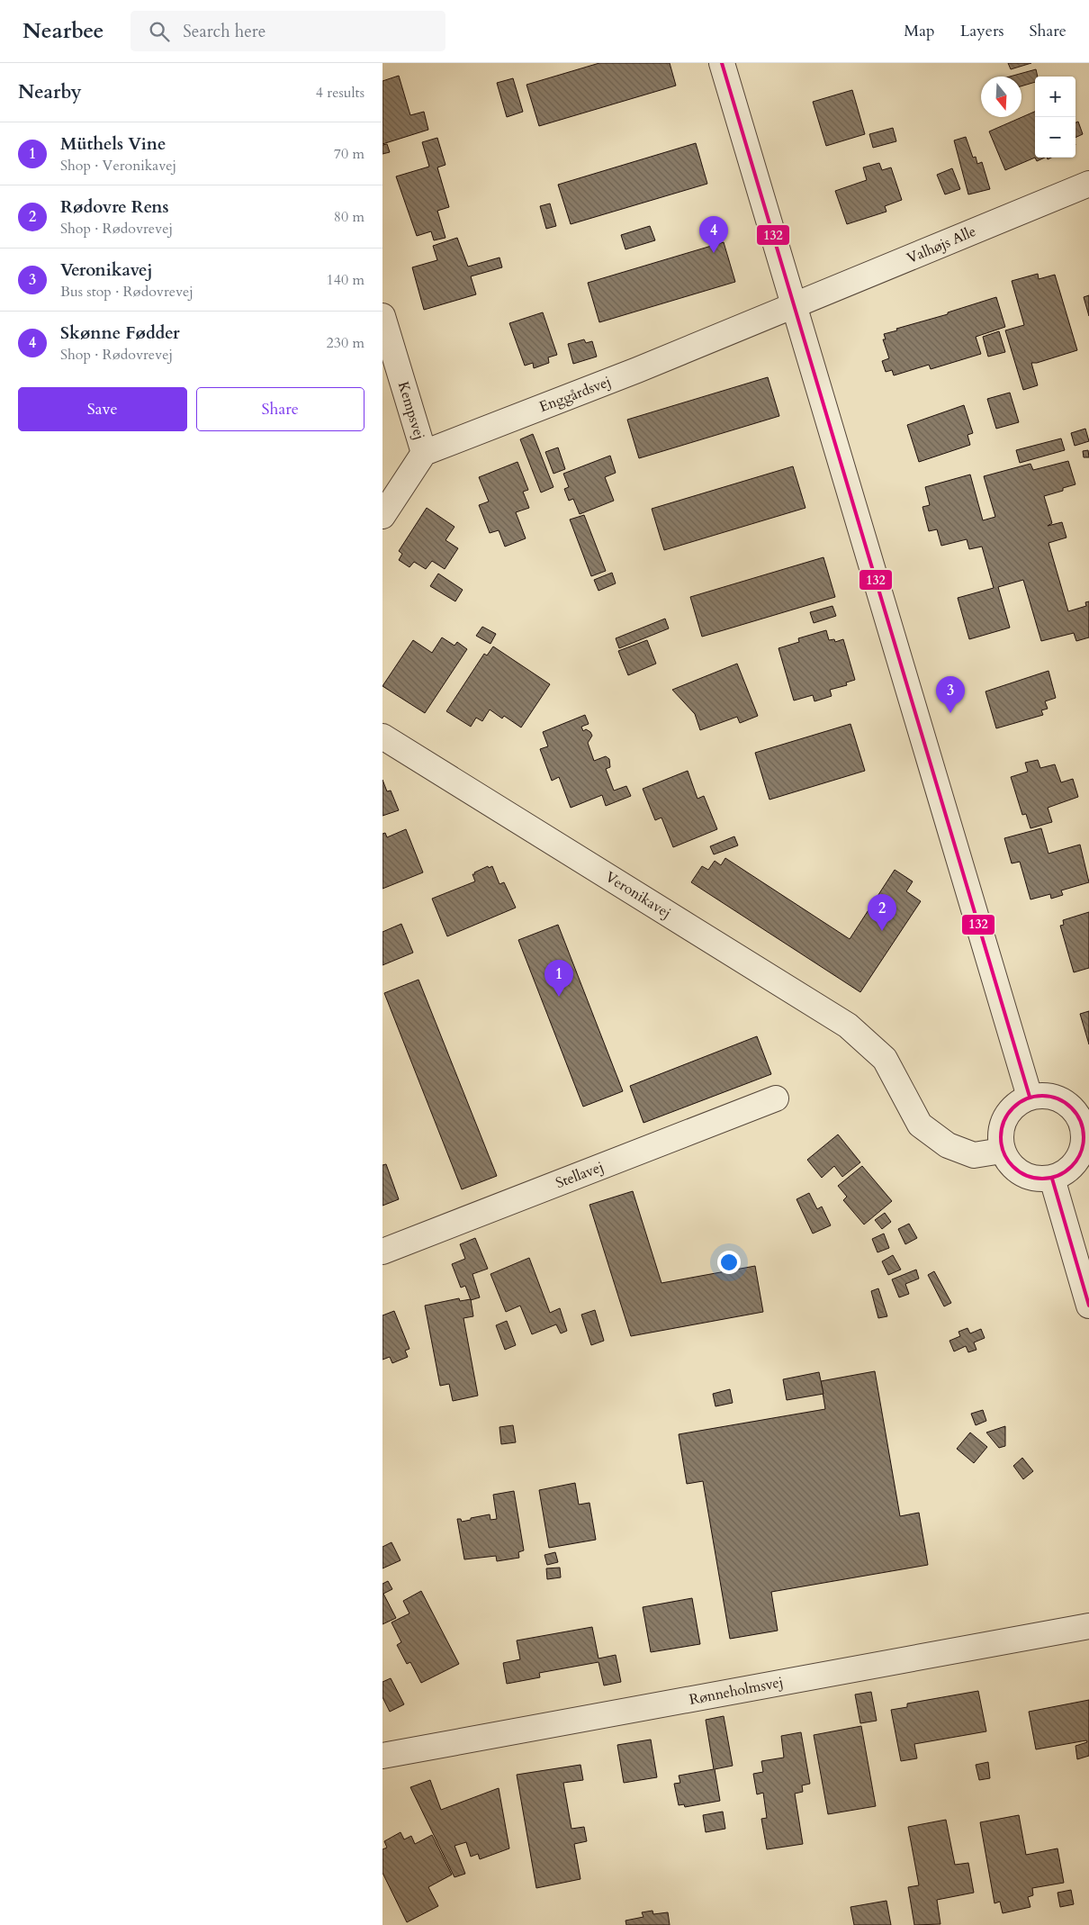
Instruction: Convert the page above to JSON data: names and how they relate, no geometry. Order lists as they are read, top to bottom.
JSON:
{
  "streets": {
    "street": [
      "Valhøjs Alle",
      "Enggårdsvej",
      "Kempsvej",
      "Veronikavej",
      "Stellavej",
      "Rønneholmsvej"
    ]
  },
  "crossings": [
    ["Valhøjs Alle", "Enggårdsvej"],
    ["Enggårdsvej", "Kempsvej"]
  ],
  "lines": ["transit line 132"],
  "north": "bottom",
  "page": {
    "header": "Nearbee",
    "search": "Search here",
    "nav": ["Map", "Layers", "Share"],
    "heading": ["Nearby", "4 results"],
    "map_buttons": ["+", "−"],
    "list": [
      {
        "mark": "1",
        "name": "Müthels Vine",
        "note": "Shop · Veronikavej",
        "value": "70 m"
      },
      {
        "mark": "2",
        "name": "Rødovre Rens",
        "note": "Shop · Rødovrevej",
        "value": "80 m"
      },
      {
        "mark": "3",
        "name": "Veronikavej",
        "note": "Bus stop · Rødovrevej",
        "value": "140 m"
      },
      {
        "mark": "4",
        "name": "Skønne Fødder",
        "note": "Shop · Rødovrevej",
        "value": "230 m"
      }
    ],
    "pins": [
      "4",
      "3",
      "2",
      "1"
    ],
    "buttons": ["Save", "Share"]
  }
}
